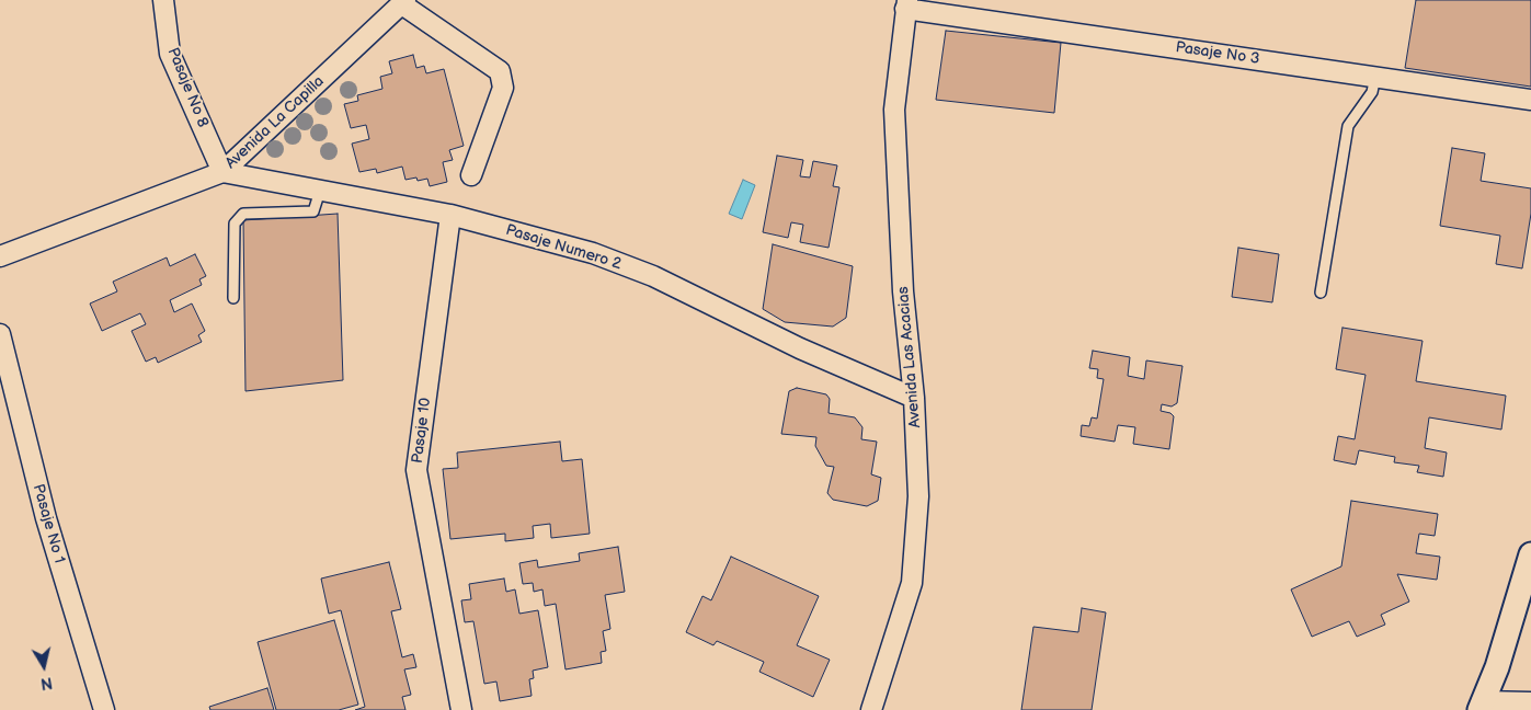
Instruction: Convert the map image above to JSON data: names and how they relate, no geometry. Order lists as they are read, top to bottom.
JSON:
{
  "streets": {
    "street": [
      "Pasaje No 3",
      "Pasaje No 8",
      "Avenida La Capilla",
      "Pasaje Numero 2",
      "Avenida Las Acacias",
      "Pasaje 10",
      "Pasaje No 1"
    ]
  },
  "crossings": [
    ["Pasaje No 3", "Avenida Las Acacias"],
    ["Pasaje No 8", "Avenida La Capilla"],
    ["Pasaje No 8", "Pasaje Numero 2"],
    ["Avenida La Capilla", "Pasaje Numero 2"],
    ["Pasaje Numero 2", "Avenida Las Acacias"],
    ["Pasaje Numero 2", "Pasaje 10"]
  ],
  "north": "bottom"
}
